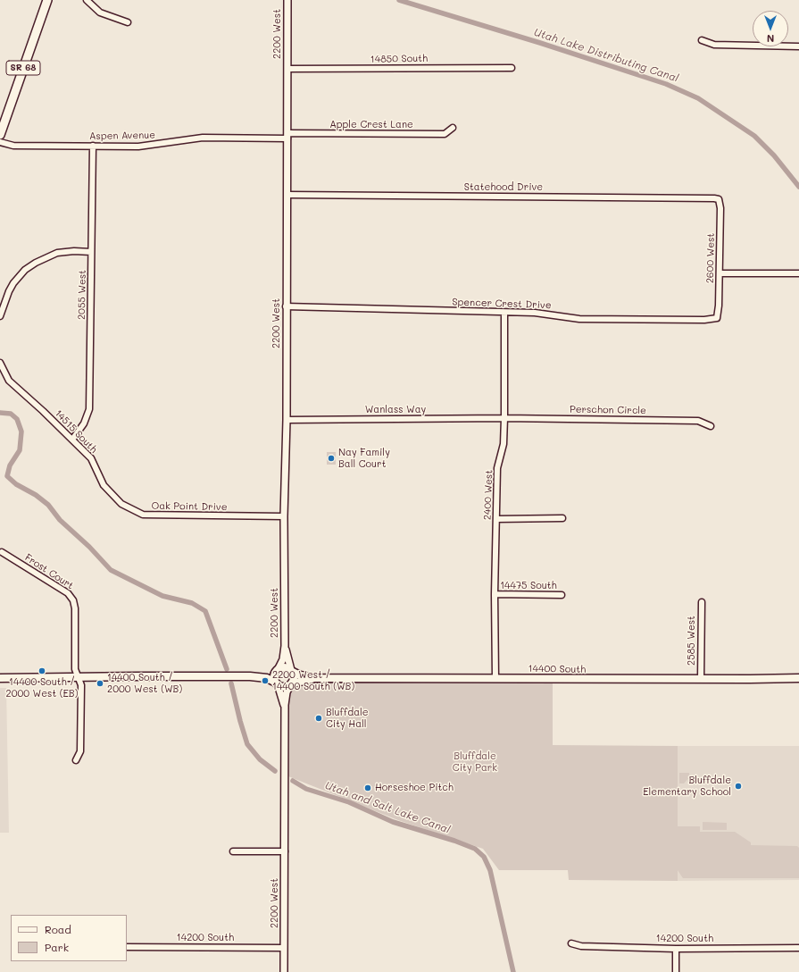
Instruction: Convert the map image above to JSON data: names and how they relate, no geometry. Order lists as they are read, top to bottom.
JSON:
{
  "streets": {
    "main road": ["SR 68", "14400 South"],
    "street": [
      "2200 West",
      "14850 South",
      "Apple Crest Lane",
      "Aspen Avenue",
      "Statehood Drive",
      "2600 West",
      "2055 West",
      "Spencer Crest Drive",
      "Wanlass Way",
      "Perschon Circle",
      "14515 South",
      "2400 West",
      "Oak Point Drive",
      "Frost Court",
      "14475 South",
      "2585 West",
      "14200 South"
    ]
  },
  "crossings": [
    ["2200 West", "14850 South"],
    ["2200 West", "Apple Crest Lane"],
    ["2200 West", "Aspen Avenue"],
    ["2200 West", "Statehood Drive"],
    ["2200 West", "Spencer Crest Drive"],
    ["2200 West", "Wanlass Way"],
    ["2200 West", "Oak Point Drive"],
    ["2200 West", "14400 South"],
    ["2200 West", "14200 South"],
    ["Apple Crest Lane", "Aspen Avenue"],
    ["Aspen Avenue", "2055 West"],
    ["Statehood Drive", "2600 West"],
    ["2600 West", "Spencer Crest Drive"],
    ["2055 West", "14515 South"],
    ["Spencer Crest Drive", "2400 West"],
    ["Wanlass Way", "Perschon Circle"],
    ["Wanlass Way", "2400 West"],
    ["Perschon Circle", "2400 West"],
    ["14515 South", "Oak Point Drive"],
    ["2400 West", "14475 South"],
    ["2400 West", "14400 South"],
    ["2585 West", "14400 South"]
  ],
  "water": ["Utah Lake Distributing Canal", "Utah and Salt Lake Canal"],
  "parks": ["Bluffdale City Park"],
  "places": [
    "Nay Family Ball Court",
    "14400 South / 2000 West (EB)",
    "2200 West / 14400 South (WB)",
    "14400 South / 2000 West (WB)",
    "Bluffdale City Hall",
    "Bluffdale Elementary School",
    "Horseshoe Pitch"
  ],
  "legend": ["Road", "Park"],
  "north": "bottom"
}
